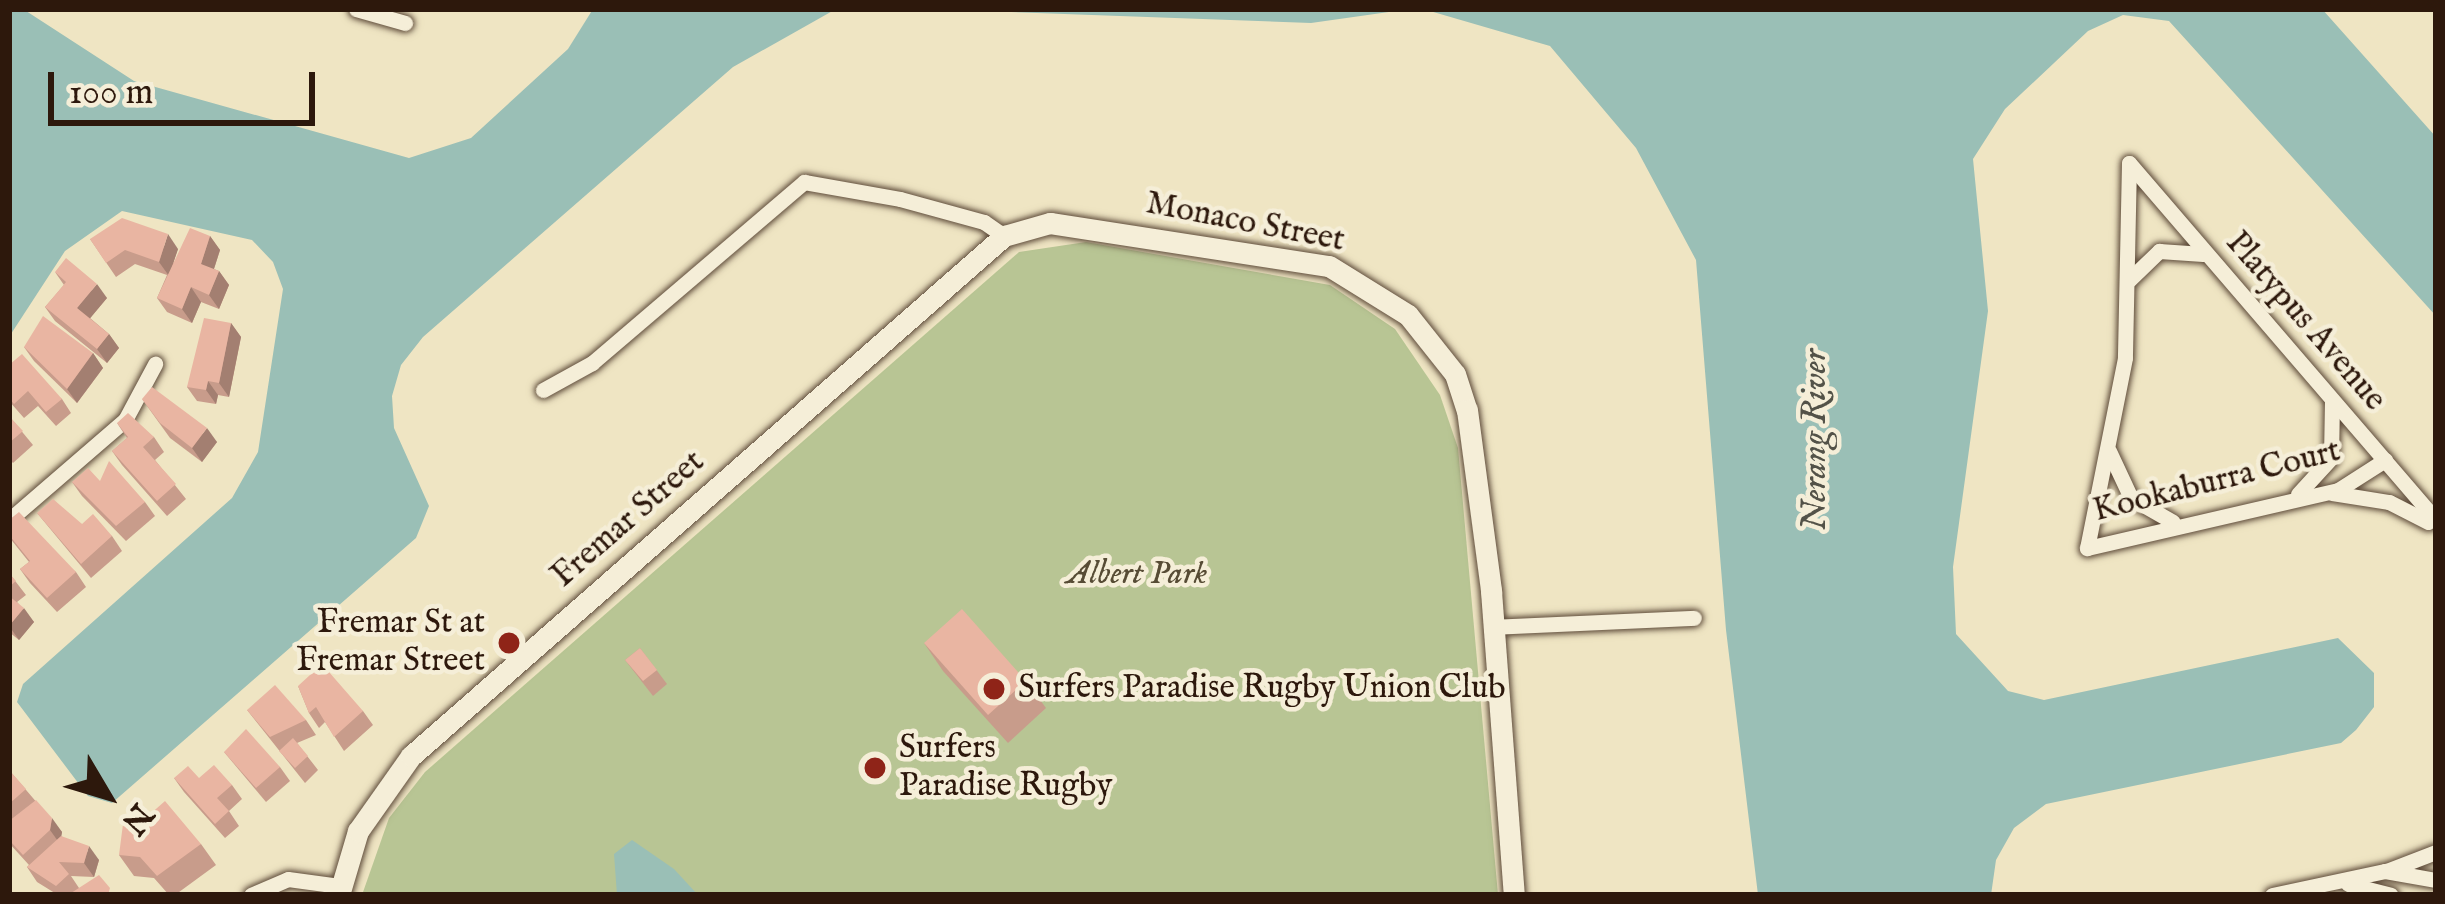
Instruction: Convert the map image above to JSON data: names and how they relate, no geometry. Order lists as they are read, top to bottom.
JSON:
{
  "streets": {
    "street": [
      "Monaco Street",
      "Platypus Avenue",
      "Kookaburra Court",
      "Fremar Street"
    ]
  },
  "crossings": [
    ["Monaco Street", "Fremar Street"],
    ["Platypus Avenue", "Kookaburra Court"]
  ],
  "water": ["Nerang River"],
  "parks": ["Albert Park"],
  "places": ["Fremar St at Fremar Street", "Surfers Paradise Rugby Union Club", "Surfers Paradise Rugby"],
  "scale_bar": "100 m",
  "north": "bottom right"
}
